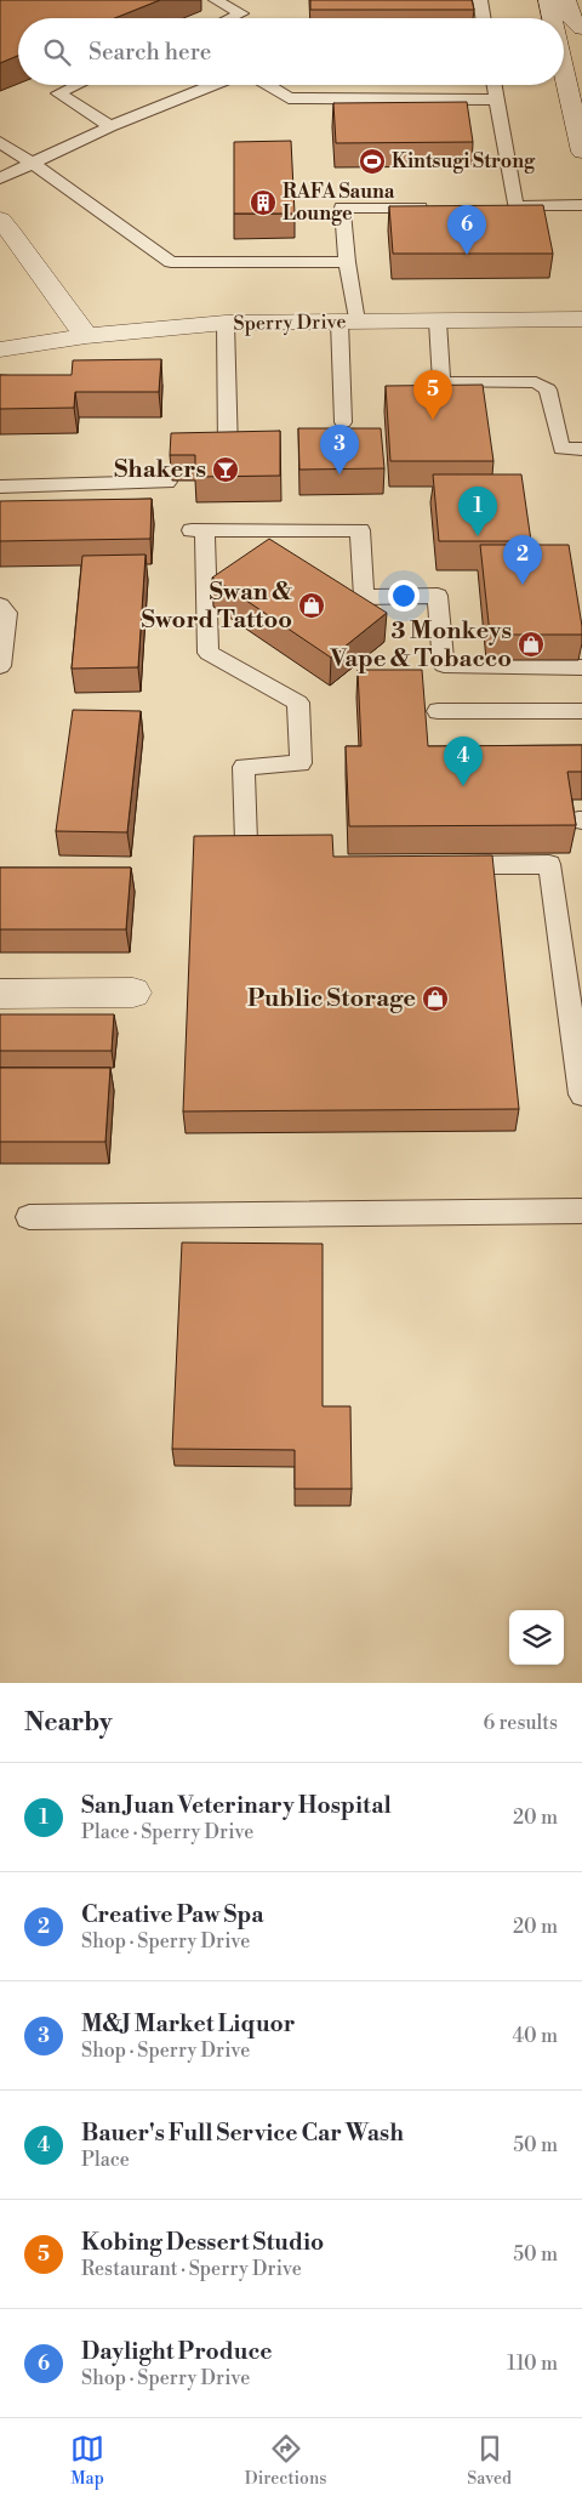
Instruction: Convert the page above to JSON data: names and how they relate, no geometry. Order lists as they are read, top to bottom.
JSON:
{
  "streets": {
    "street": ["Sperry Drive"]
  },
  "places": {
    "sports": ["Kintsugi Strong"],
    "building": ["RAFA Sauna Lounge"],
    "bar": ["Shakers"],
    "shop": ["Swan & Sword Tattoo", "3 Monkeys Vape & Tobacco", "Public Storage"]
  },
  "page": {
    "search": "Search here",
    "pins": [
      "6",
      "5",
      "3",
      "1",
      "2",
      "4"
    ],
    "heading": ["Nearby", "6 results"],
    "list": [
      {
        "mark": "1",
        "name": "San Juan Veterinary Hospital",
        "note": "Place · Sperry Drive",
        "value": "20 m"
      },
      {
        "mark": "2",
        "name": "Creative Paw Spa",
        "note": "Shop · Sperry Drive",
        "value": "20 m"
      },
      {
        "mark": "3",
        "name": "M&J Market Liquor",
        "note": "Shop · Sperry Drive",
        "value": "40 m"
      },
      {
        "mark": "4",
        "name": "Bauer's Full Service Car Wash",
        "note": "Place",
        "value": "50 m"
      },
      {
        "mark": "5",
        "name": "Kobing Dessert Studio",
        "note": "Restaurant · Sperry Drive",
        "value": "50 m"
      },
      {
        "mark": "6",
        "name": "Daylight Produce",
        "note": "Shop · Sperry Drive",
        "value": "110 m"
      }
    ],
    "nav": ["Map", "Directions", "Saved"]
  }
}
